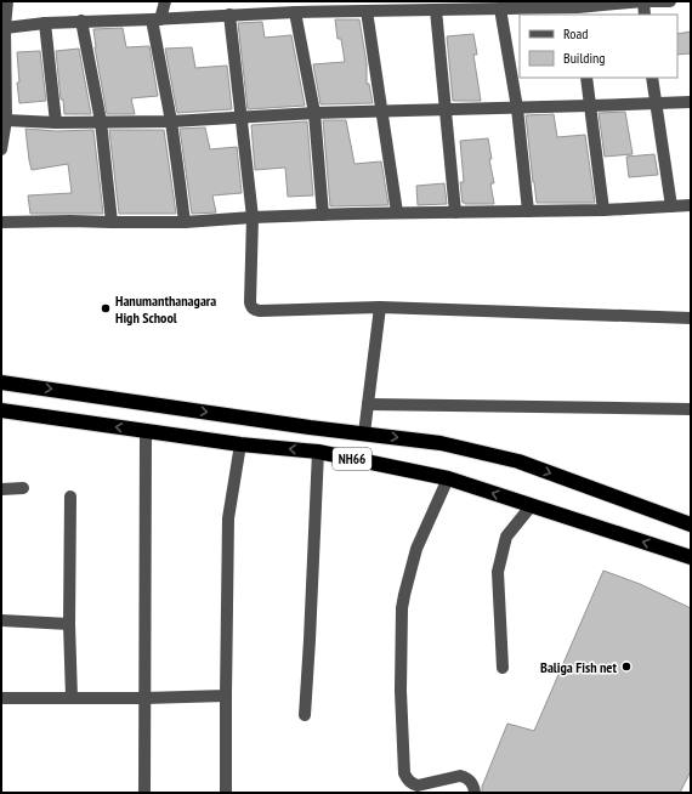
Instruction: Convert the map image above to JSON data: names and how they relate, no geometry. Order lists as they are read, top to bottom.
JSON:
{
  "streets": {
    "highway": ["NH66"]
  },
  "places": ["Hanumanthanagara High School", "Baliga Fish net"],
  "legend": ["Road", "Building"]
}
